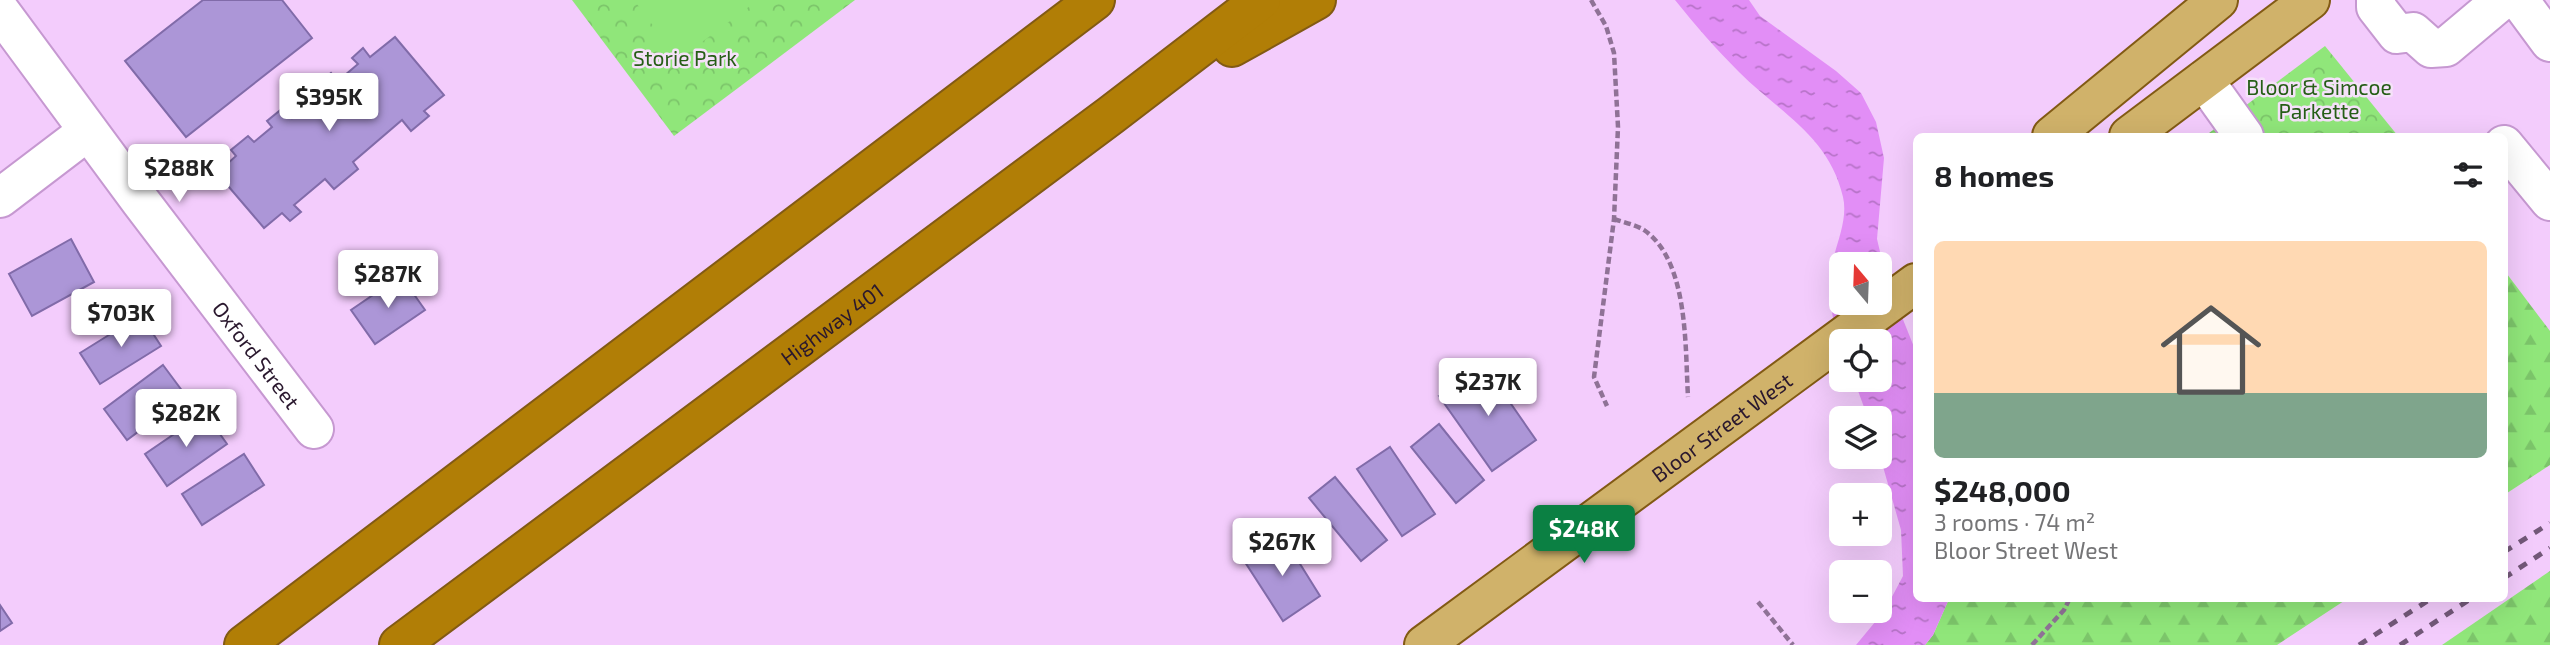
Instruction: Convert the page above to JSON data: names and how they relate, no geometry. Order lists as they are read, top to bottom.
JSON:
{
  "streets": {
    "highway": ["Highway 401"],
    "main road": ["Bloor Street West"],
    "street": ["Oxford Street"]
  },
  "parks": ["Storie Park", "Bloor & Simcoe Parkette"],
  "north": "top",
  "page": {
    "price": [
      "$395K",
      "$288K",
      "$287K",
      "$703K",
      "$237K",
      "$282K",
      "$248K",
      "$267K"
    ],
    "heading": "8 homes",
    "list": [
      {
        "name": "$248,000",
        "note": "3 rooms · 74 m² · Bloor Street West"
      }
    ],
    "map_buttons": ["+", "−"]
  }
}
